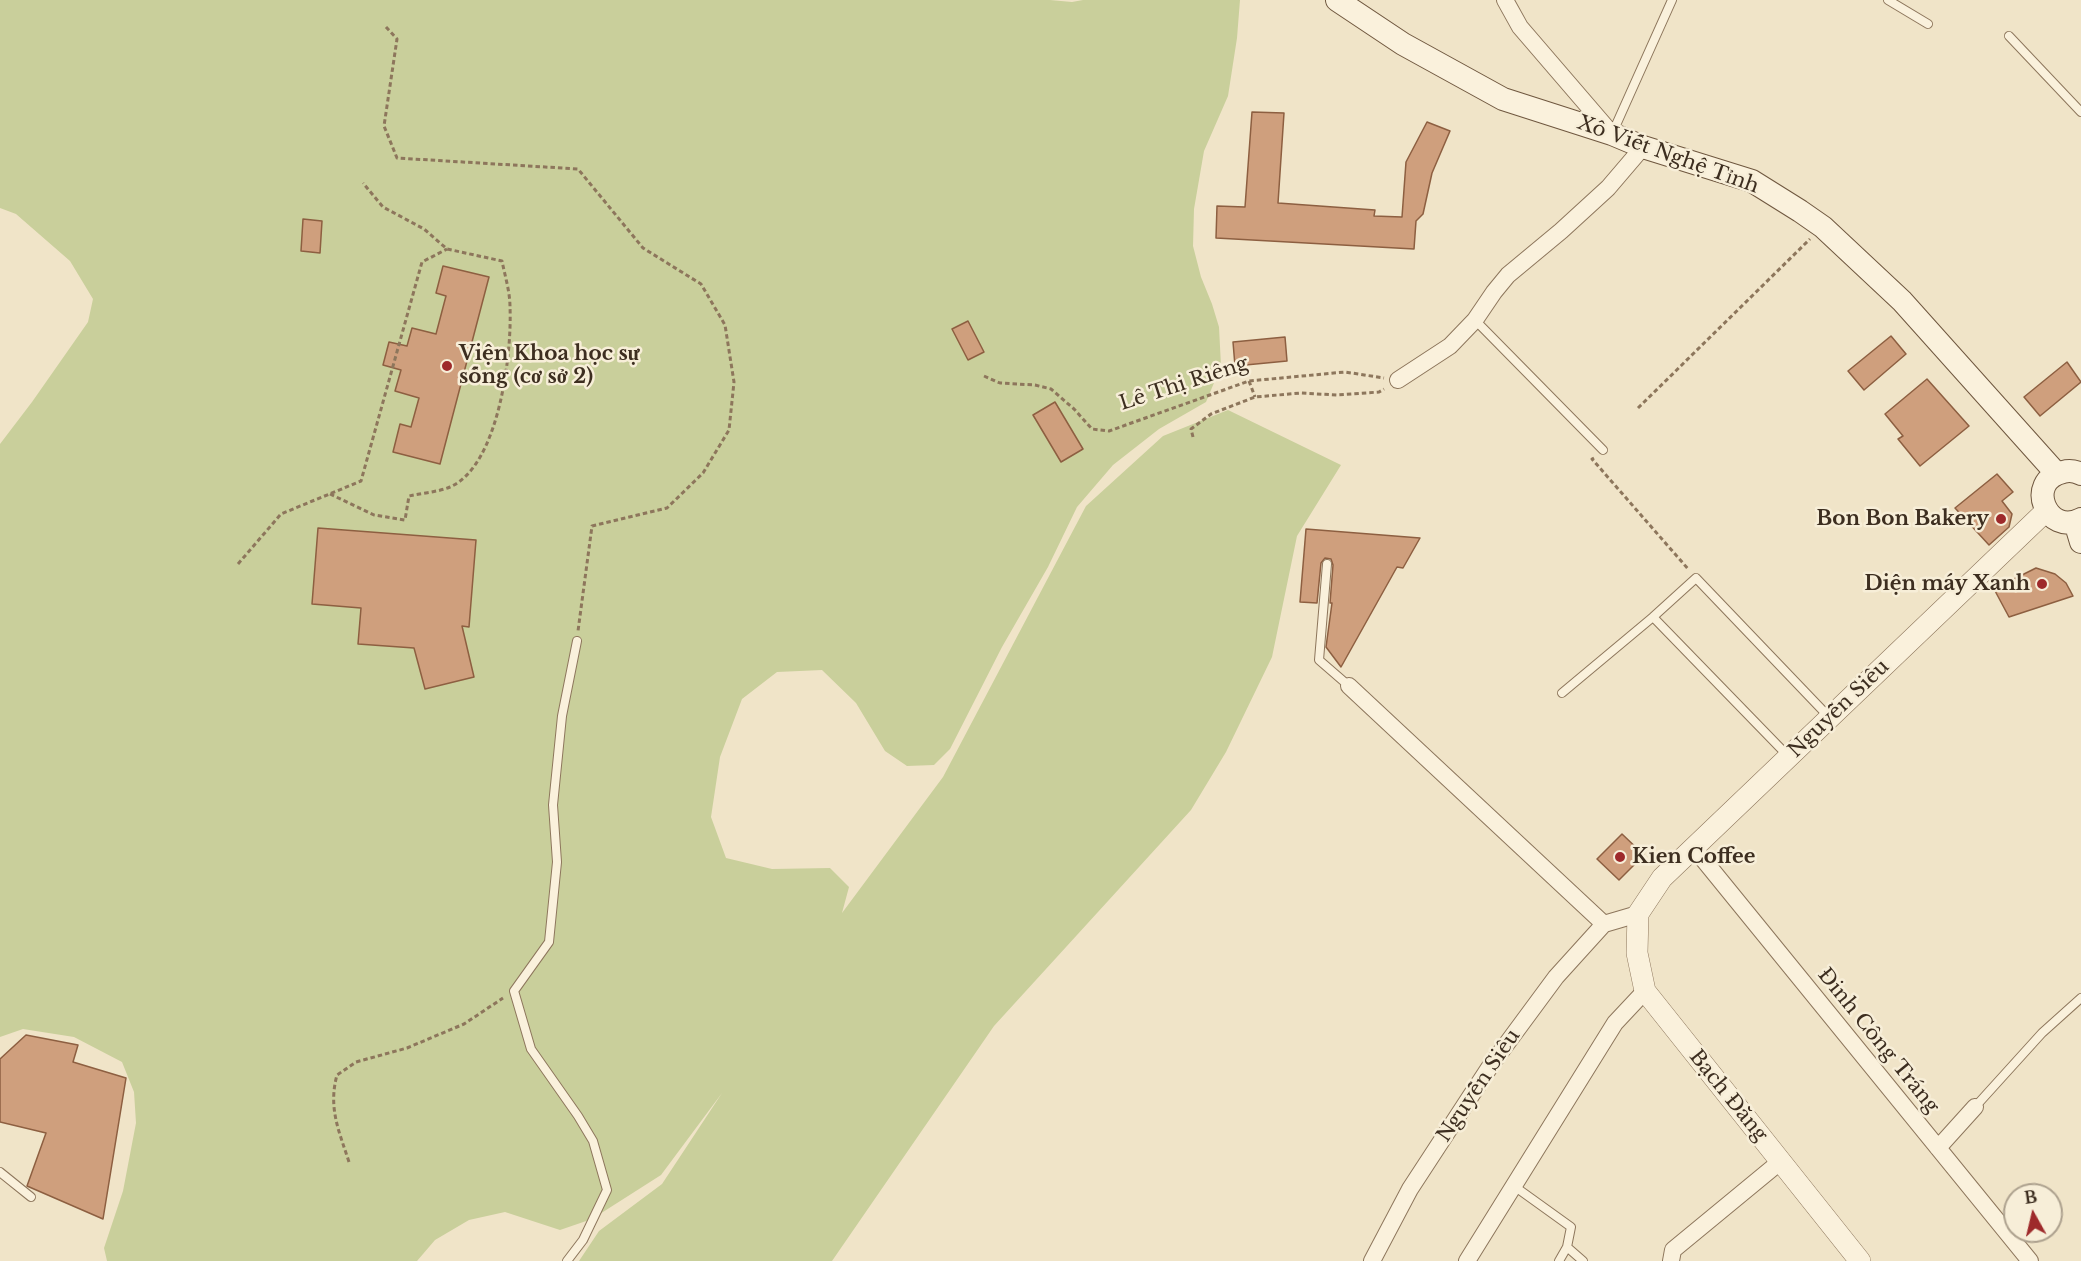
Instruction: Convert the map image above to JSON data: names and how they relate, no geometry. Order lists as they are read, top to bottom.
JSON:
{
  "streets": {
    "main road": ["Xô Viết Nghệ Tỉnh"],
    "street": ["Nguyễn Siêu", "Đinh Công Tráng", "Bạch Đằng"],
    "path": ["Lê Thị Riêng"]
  },
  "crossings": [
    ["Nguyễn Siêu", "Đinh Công Tráng"],
    ["Nguyễn Siêu", "Bạch Đằng"]
  ],
  "places": [
    "Viện Khoa học sự sống (cơ sở 2)",
    "Bon Bon Bakery",
    "Diện máy Xanh",
    "Kien Coffee"
  ],
  "north": "top"
}
